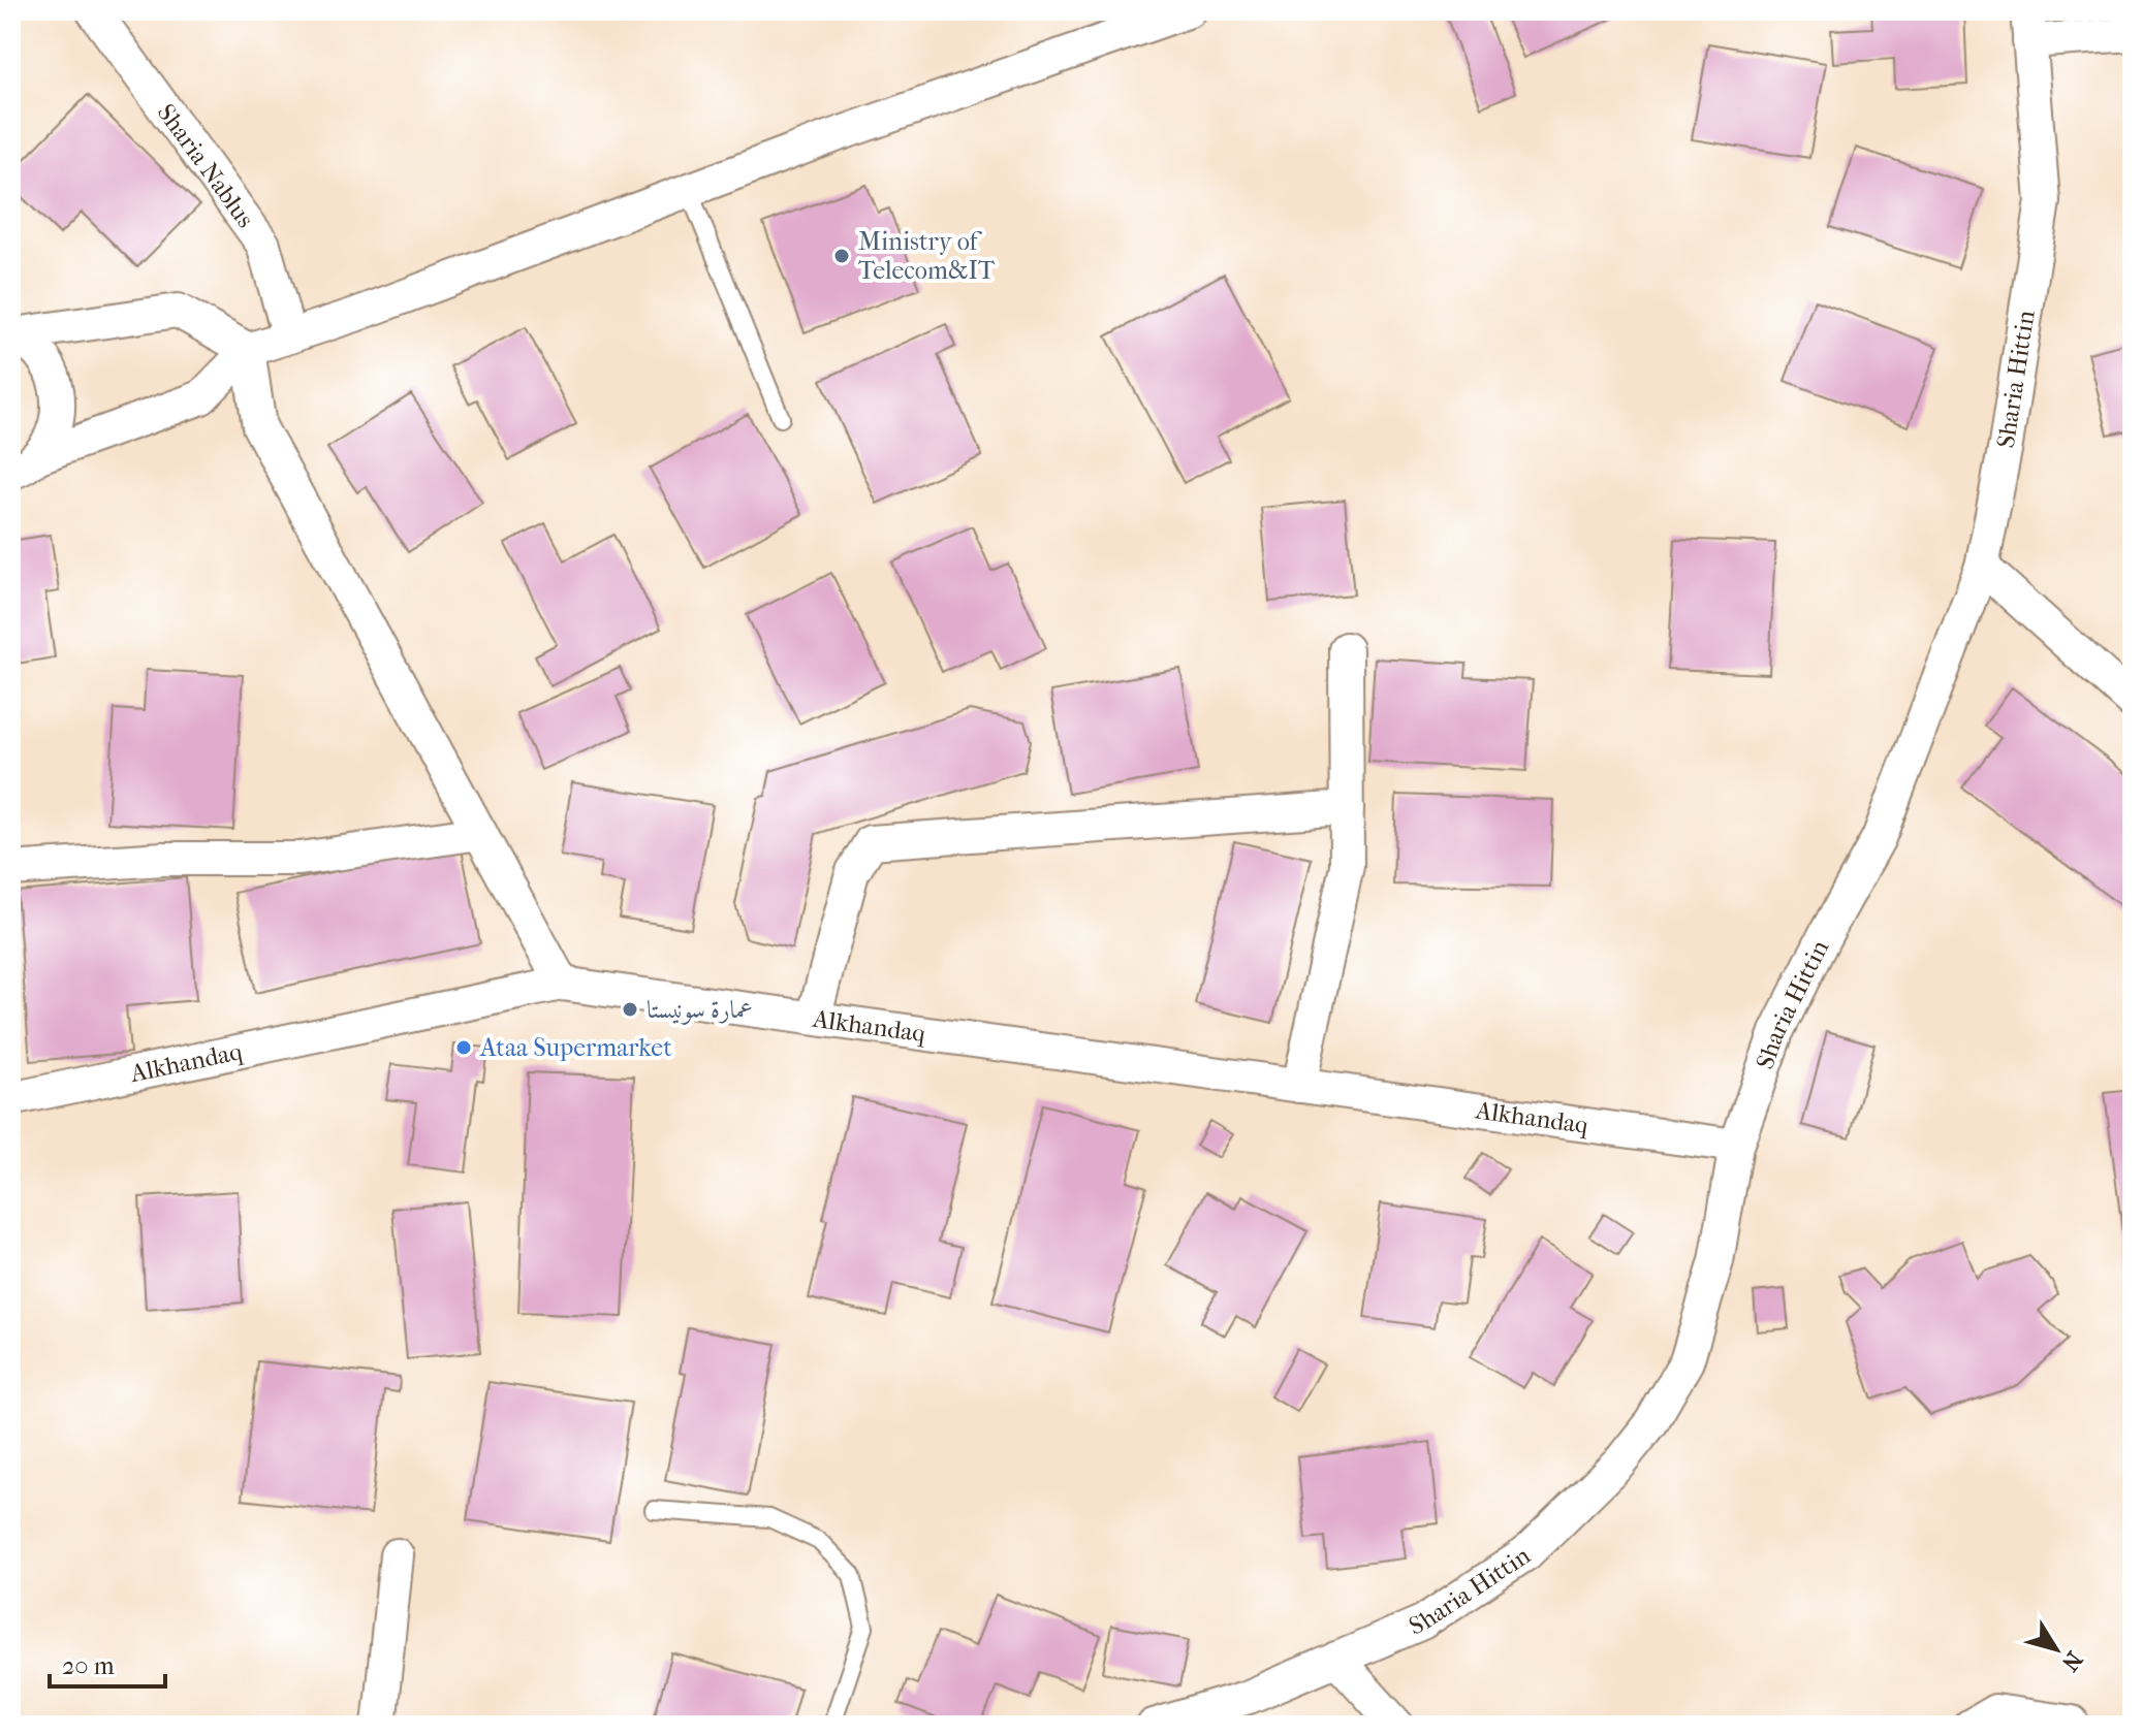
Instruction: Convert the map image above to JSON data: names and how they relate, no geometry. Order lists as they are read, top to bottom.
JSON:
{
  "streets": {
    "street": ["Sharia Nablus", "Sharia Hittin", "Alkhandaq"]
  },
  "crossings": [
    ["Sharia Hittin", "Alkhandaq"]
  ],
  "places": ["Ministry of Telecom&IT", "عمارة سونيستا", "Ataa Supermarket"],
  "scale_bar": "20 m",
  "north": "bottom right"
}
